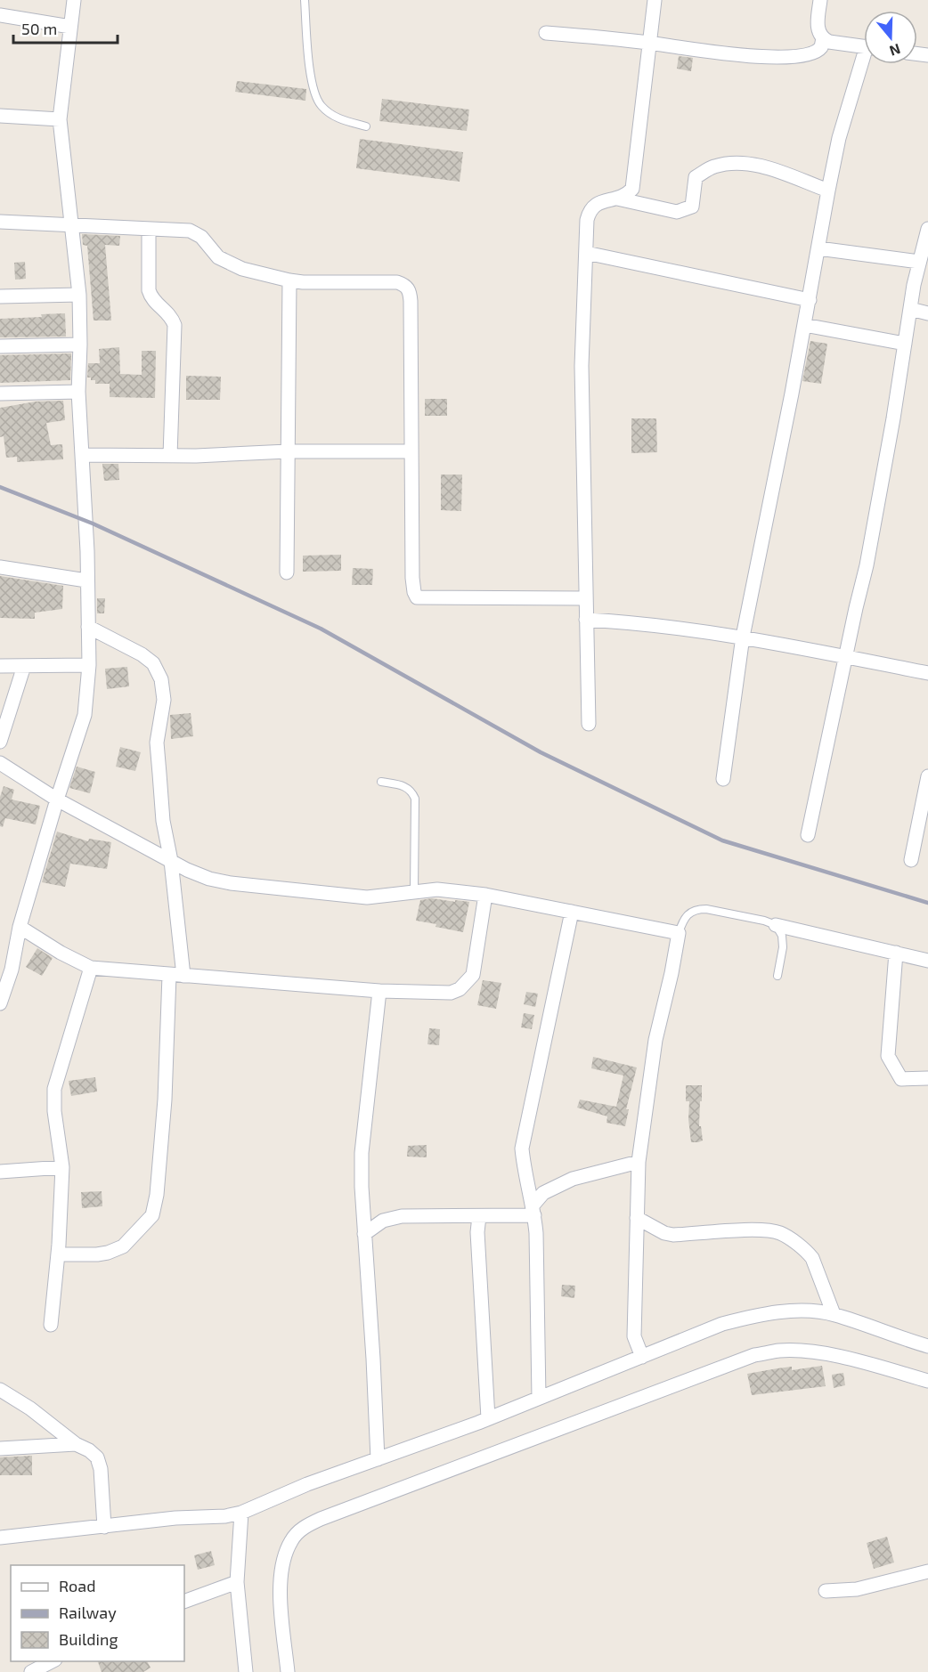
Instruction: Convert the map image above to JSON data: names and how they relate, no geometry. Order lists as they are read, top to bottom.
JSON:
{
  "legend": ["Road", "Railway", "Building"],
  "scale_bar": "50 m",
  "north": "bottom"
}
